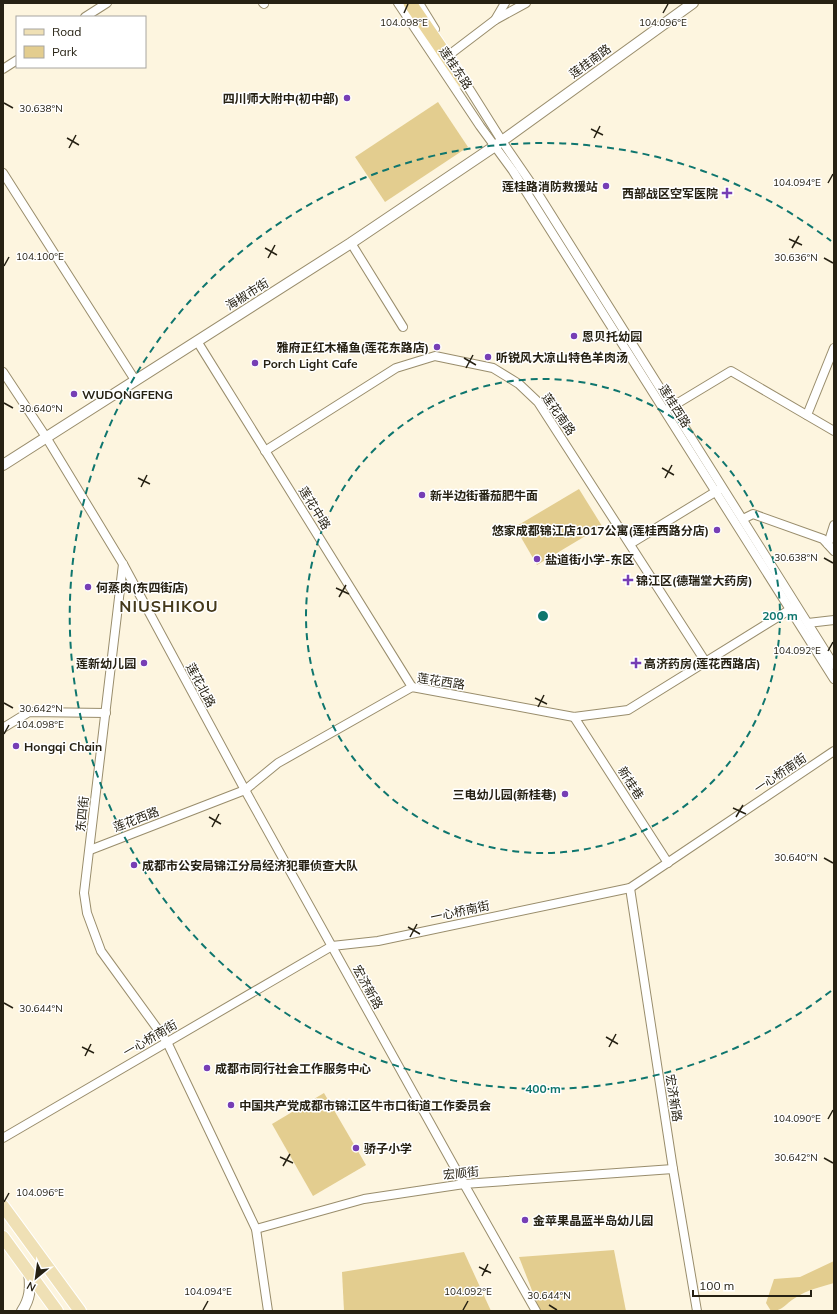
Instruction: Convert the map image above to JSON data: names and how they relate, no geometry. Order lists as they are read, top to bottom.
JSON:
{
  "streets": {
    "street": [
      "莲桂南路",
      "莲桂东路",
      "海椒市街",
      "莲桂西路",
      "莲花南路",
      "莲花中路",
      "莲花西路",
      "莲花北路",
      "一心桥南街",
      "新桂巷",
      "东四街",
      "宏济新路",
      "宏顺街"
    ]
  },
  "crossings": [
    ["莲桂南路", "莲桂东路"],
    ["莲桂南路", "海椒市街"],
    ["莲桂南路", "莲桂西路"],
    ["莲桂东路", "海椒市街"],
    ["莲桂东路", "莲桂西路"],
    ["海椒市街", "莲桂西路"],
    ["海椒市街", "莲花中路"],
    ["海椒市街", "莲花北路"],
    ["莲桂西路", "莲花西路"],
    ["莲花南路", "莲花中路"],
    ["莲花南路", "莲花西路"],
    ["莲花中路", "莲花西路"],
    ["莲花西路", "莲花北路"],
    ["莲花西路", "新桂巷"],
    ["莲花西路", "东四街"],
    ["莲花北路", "一心桥南街"],
    ["莲花北路", "东四街"],
    ["莲花北路", "宏济新路"],
    ["一心桥南街", "新桂巷"],
    ["一心桥南街", "东四街"],
    ["一心桥南街", "宏济新路"],
    ["东四街", "宏顺街"],
    ["宏济新路", "宏顺街"]
  ],
  "districts": ["NIUSHIKOU"],
  "places": {
    "other": [
      "四川师大附中(初中部)",
      "莲桂路消防救援站",
      "恩贝托幼园",
      "雅府正红木桶鱼(莲花东路店)",
      "听锐风大凉山特色羊肉汤",
      "Porch Light Cafe",
      "WUDONGFENG",
      "新半边街番茄肥牛面",
      "悠家成都锦江店1017公寓(莲桂西路分店)",
      "盐道街小学-东区",
      "何蒸肉(东四街店)",
      "莲新幼儿园",
      "Hongqi Chain",
      "三电幼儿园(新桂巷)",
      "成都市公安局锦江分局经济犯罪侦查大队",
      "成都市同行社会工作服务中心",
      "中国共产党成都市锦江区牛市口街道工作委员会",
      "骄子小学",
      "金苹果晶蓝半岛幼儿园"
    ],
    "health": ["西部战区空军医院", "锦江区(德瑞堂大药房)", "高济药房(莲花西路店)"]
  },
  "legend": ["Road", "Park"],
  "scale_bar": "100 m",
  "north": "bottom left",
  "coordinates": [
    "104.098°E",
    "104.096°E",
    "30.638°N",
    "104.094°E",
    "104.100°E",
    "30.636°N",
    "30.640°N",
    "104.092°E",
    "30.642°N",
    "30.644°N",
    "104.090°E"
  ],
  "rings": ["200 m", "400 m"]
}
